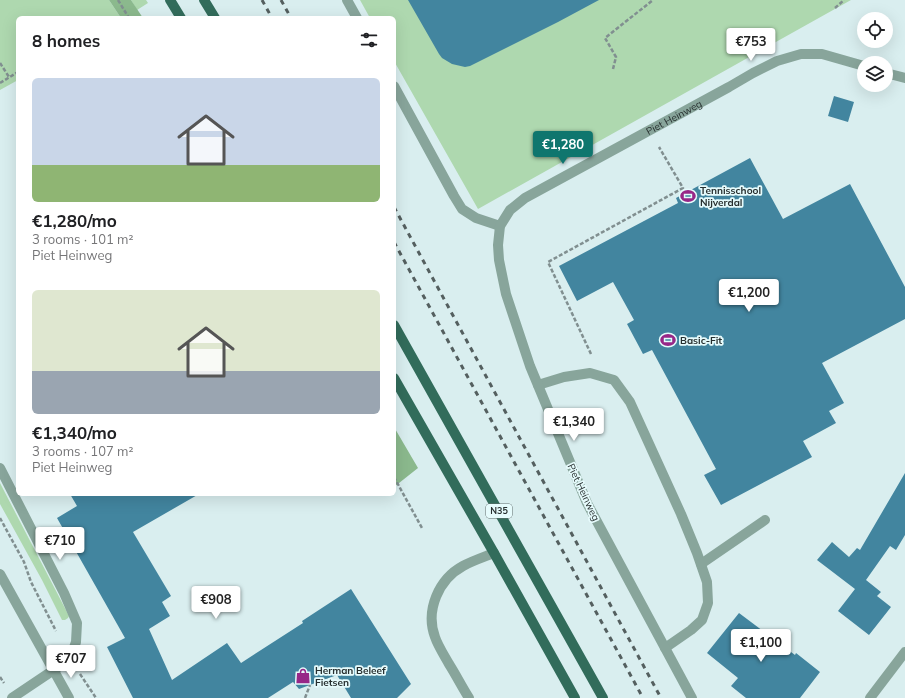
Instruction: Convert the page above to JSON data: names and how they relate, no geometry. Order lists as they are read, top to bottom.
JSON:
{
  "streets": {
    "main road": ["N35"],
    "street": ["Piet Heinweg"]
  },
  "places": {
    "sports": ["Tennisschool Nijverdal", "Basic-Fit"],
    "shop": ["Herman Beleef Fietsen"]
  },
  "page": {
    "heading": "8 homes",
    "price": [
      "€753",
      "€1,280",
      "€1,200",
      "€1,340",
      "€710",
      "€908",
      "€1,100",
      "€707"
    ],
    "list": [
      {
        "name": "€1,280/mo",
        "note": "3 rooms · 101 m² · Piet Heinweg"
      },
      {
        "name": "€1,340/mo",
        "note": "3 rooms · 107 m² · Piet Heinweg"
      }
    ]
  }
}
